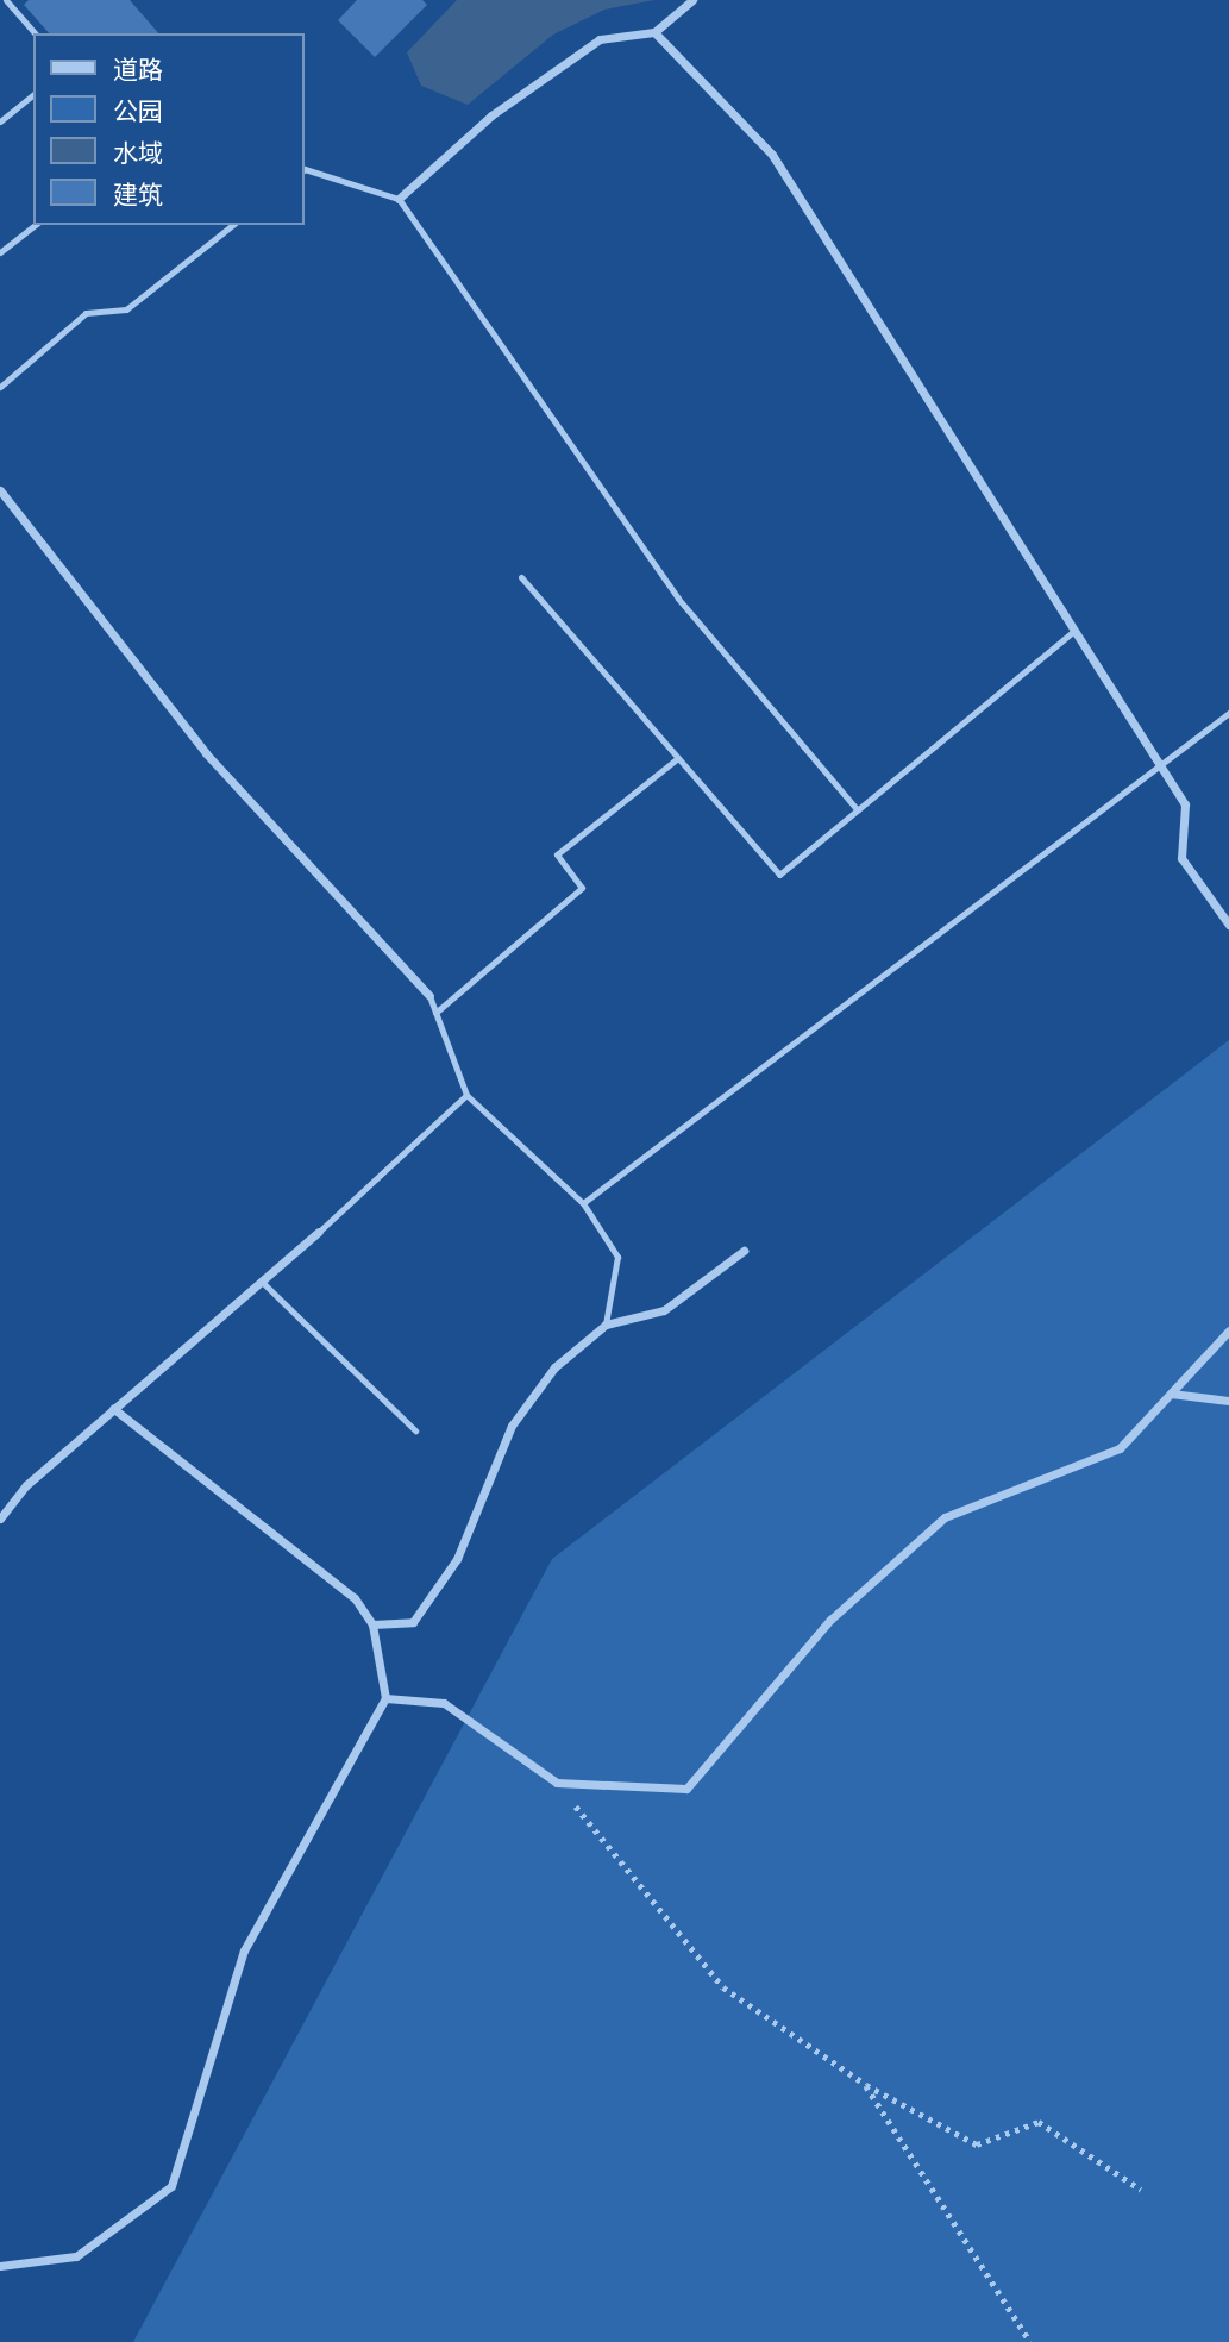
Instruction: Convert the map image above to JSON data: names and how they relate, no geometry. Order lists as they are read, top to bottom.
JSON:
{
  "legend": [
    "道路",
    "公园",
    "水域",
    "建筑"
  ]
}
